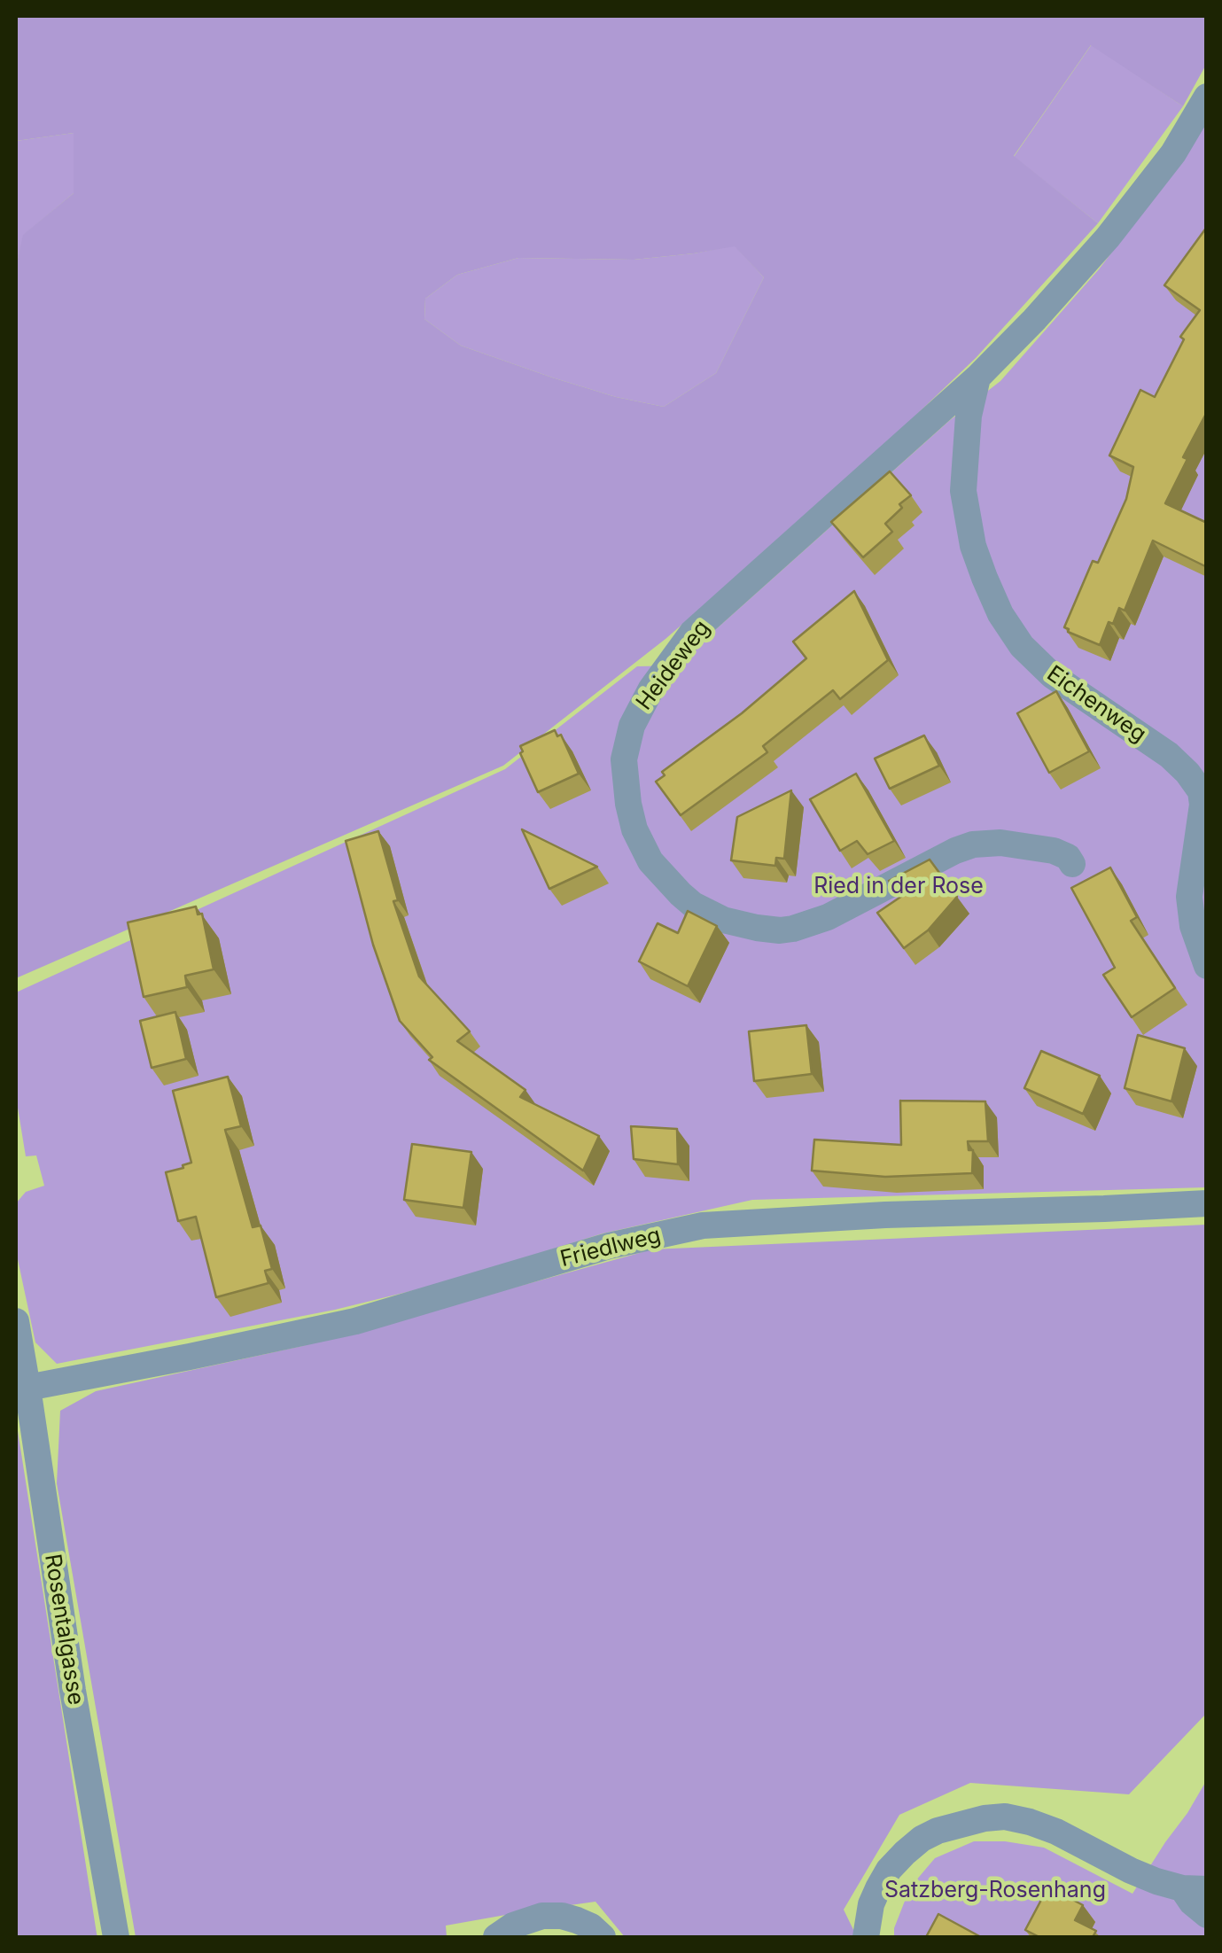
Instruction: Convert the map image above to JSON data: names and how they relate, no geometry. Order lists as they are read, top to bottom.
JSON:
{
  "streets": {
    "street": [
      "Heideweg",
      "Eichenweg",
      "Friedlweg",
      "Rosentalgasse"
    ]
  },
  "crossings": [
    ["Heideweg", "Eichenweg"],
    ["Friedlweg", "Rosentalgasse"]
  ],
  "parks": ["Ried in der Rose", "Satzberg-Rosenhang"]
}
